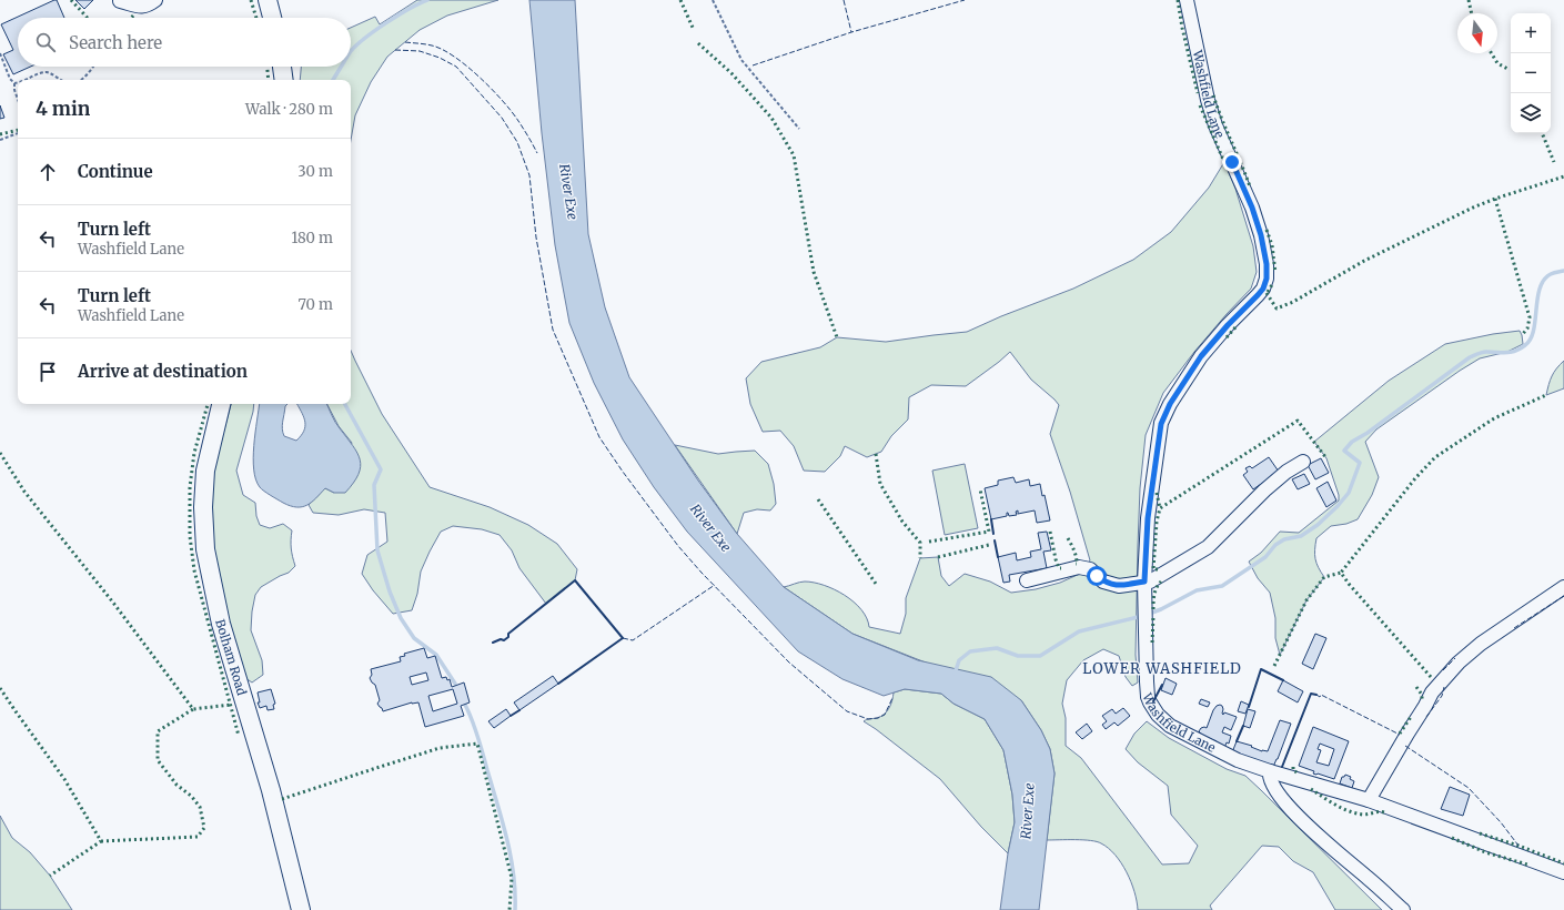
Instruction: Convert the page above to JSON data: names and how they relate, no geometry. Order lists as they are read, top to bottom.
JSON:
{
  "streets": {
    "main road": ["Bolham Road"],
    "street": ["Washfield Lane"]
  },
  "districts": ["LOWER WASHFIELD"],
  "water": ["River Exe"],
  "north": "bottom",
  "page": {
    "map_buttons": ["+", "−"],
    "search": "Search here",
    "heading": ["4 min", "Walk · 280 m"],
    "list": [
      ["Continue", "30 m"],
      ["Turn left", "Washfield Lane", "180 m"],
      ["Turn left", "Washfield Lane", "70 m"],
      "Arrive at destination"
    ]
  }
}
